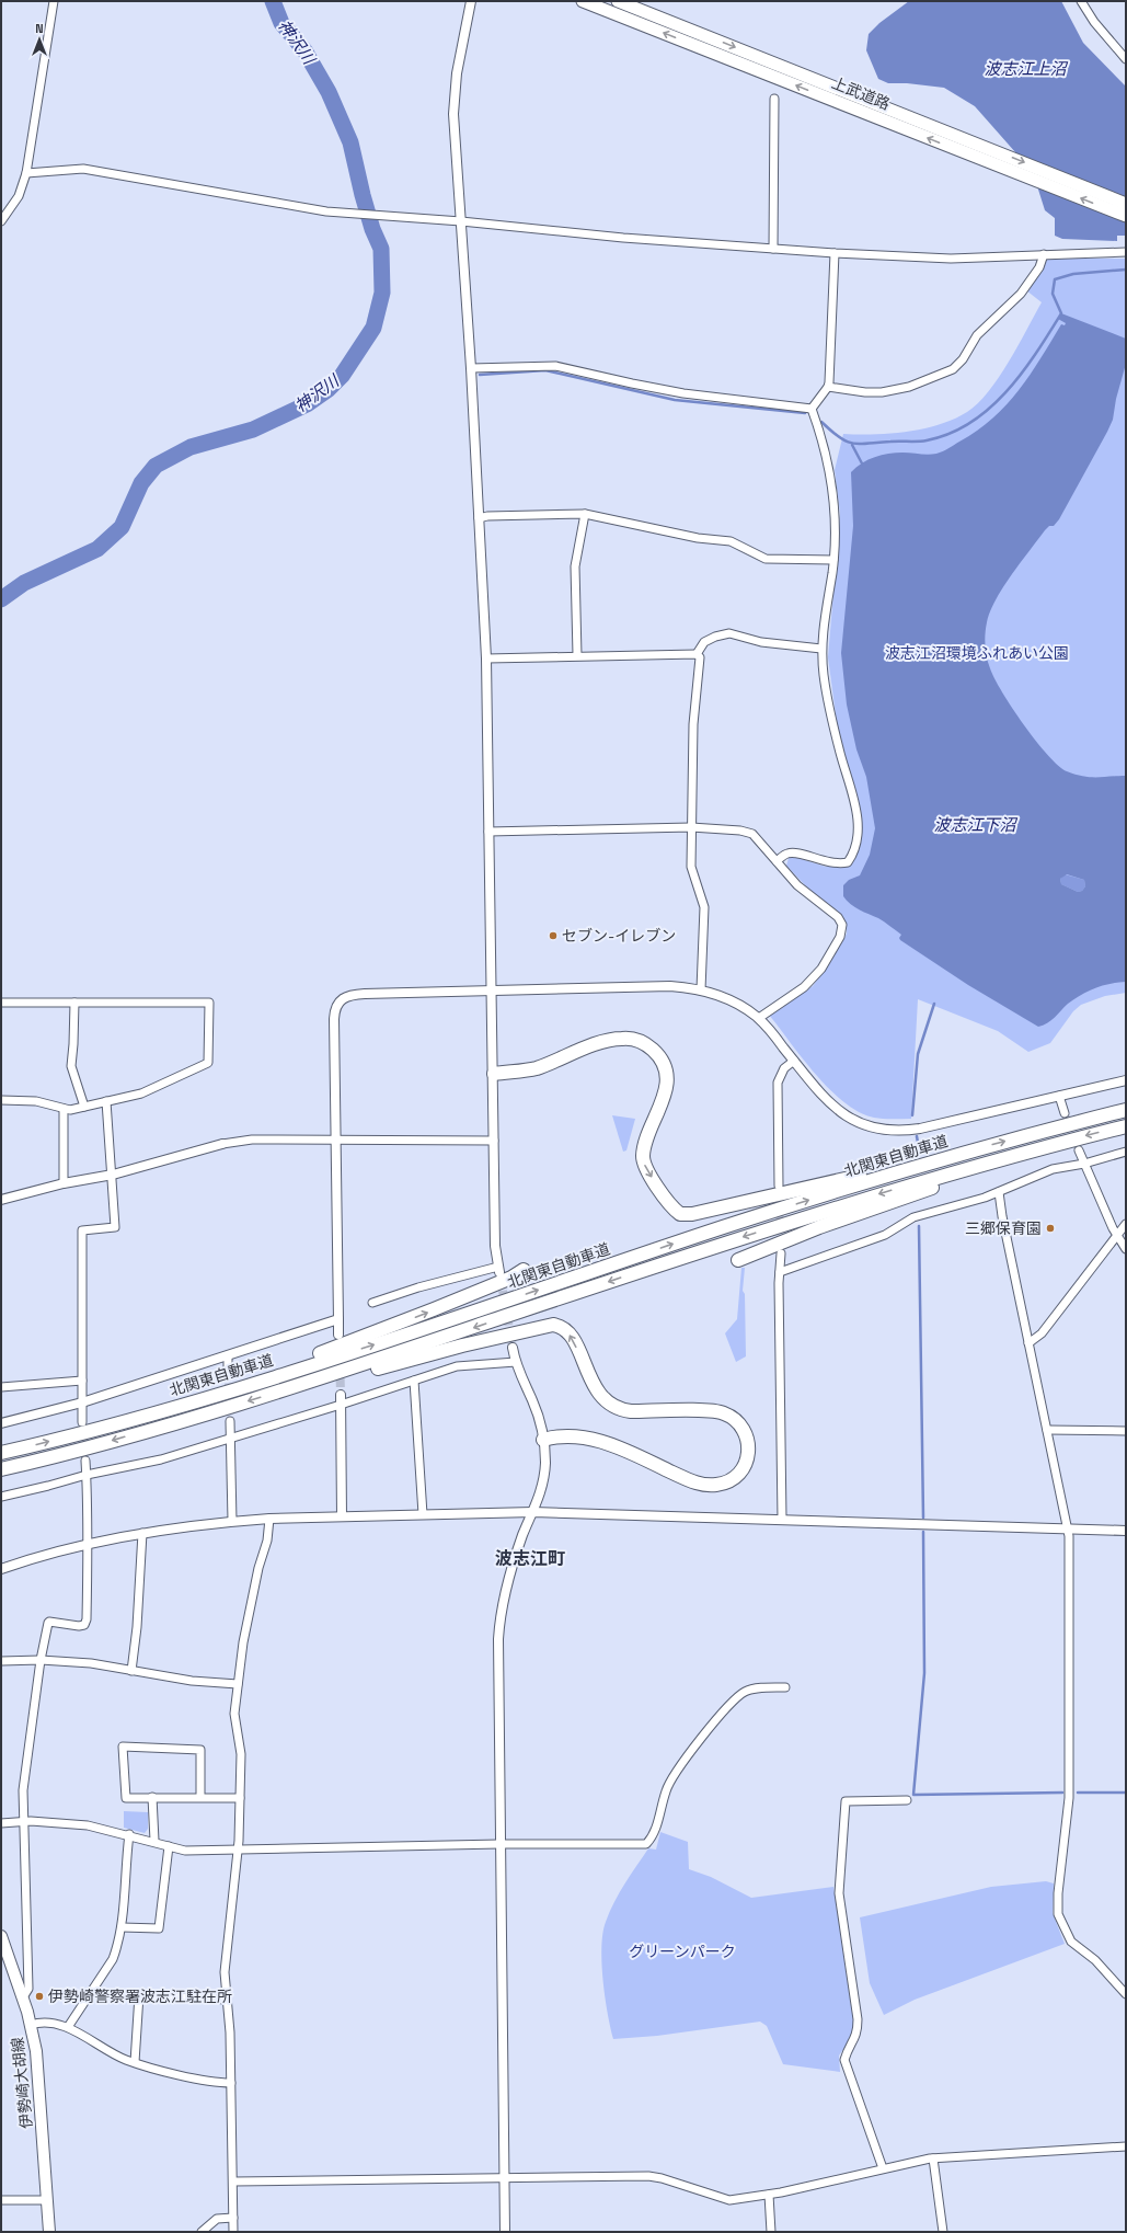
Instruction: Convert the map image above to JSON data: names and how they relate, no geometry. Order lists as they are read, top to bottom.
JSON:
{
  "streets": {
    "highway": ["上武道路", "北関東自動車道"],
    "main road": ["伊勢崎大胡線"]
  },
  "districts": ["波志江町"],
  "water": ["神沢川", "波志江上沼", "波志江下沼"],
  "parks": ["波志江沼環境ふれあい公園", "グリーンパーク"],
  "places": ["セブン-イレブン", "三郷保育園", "伊勢崎警察署波志江駐在所"],
  "north": "top"
}
